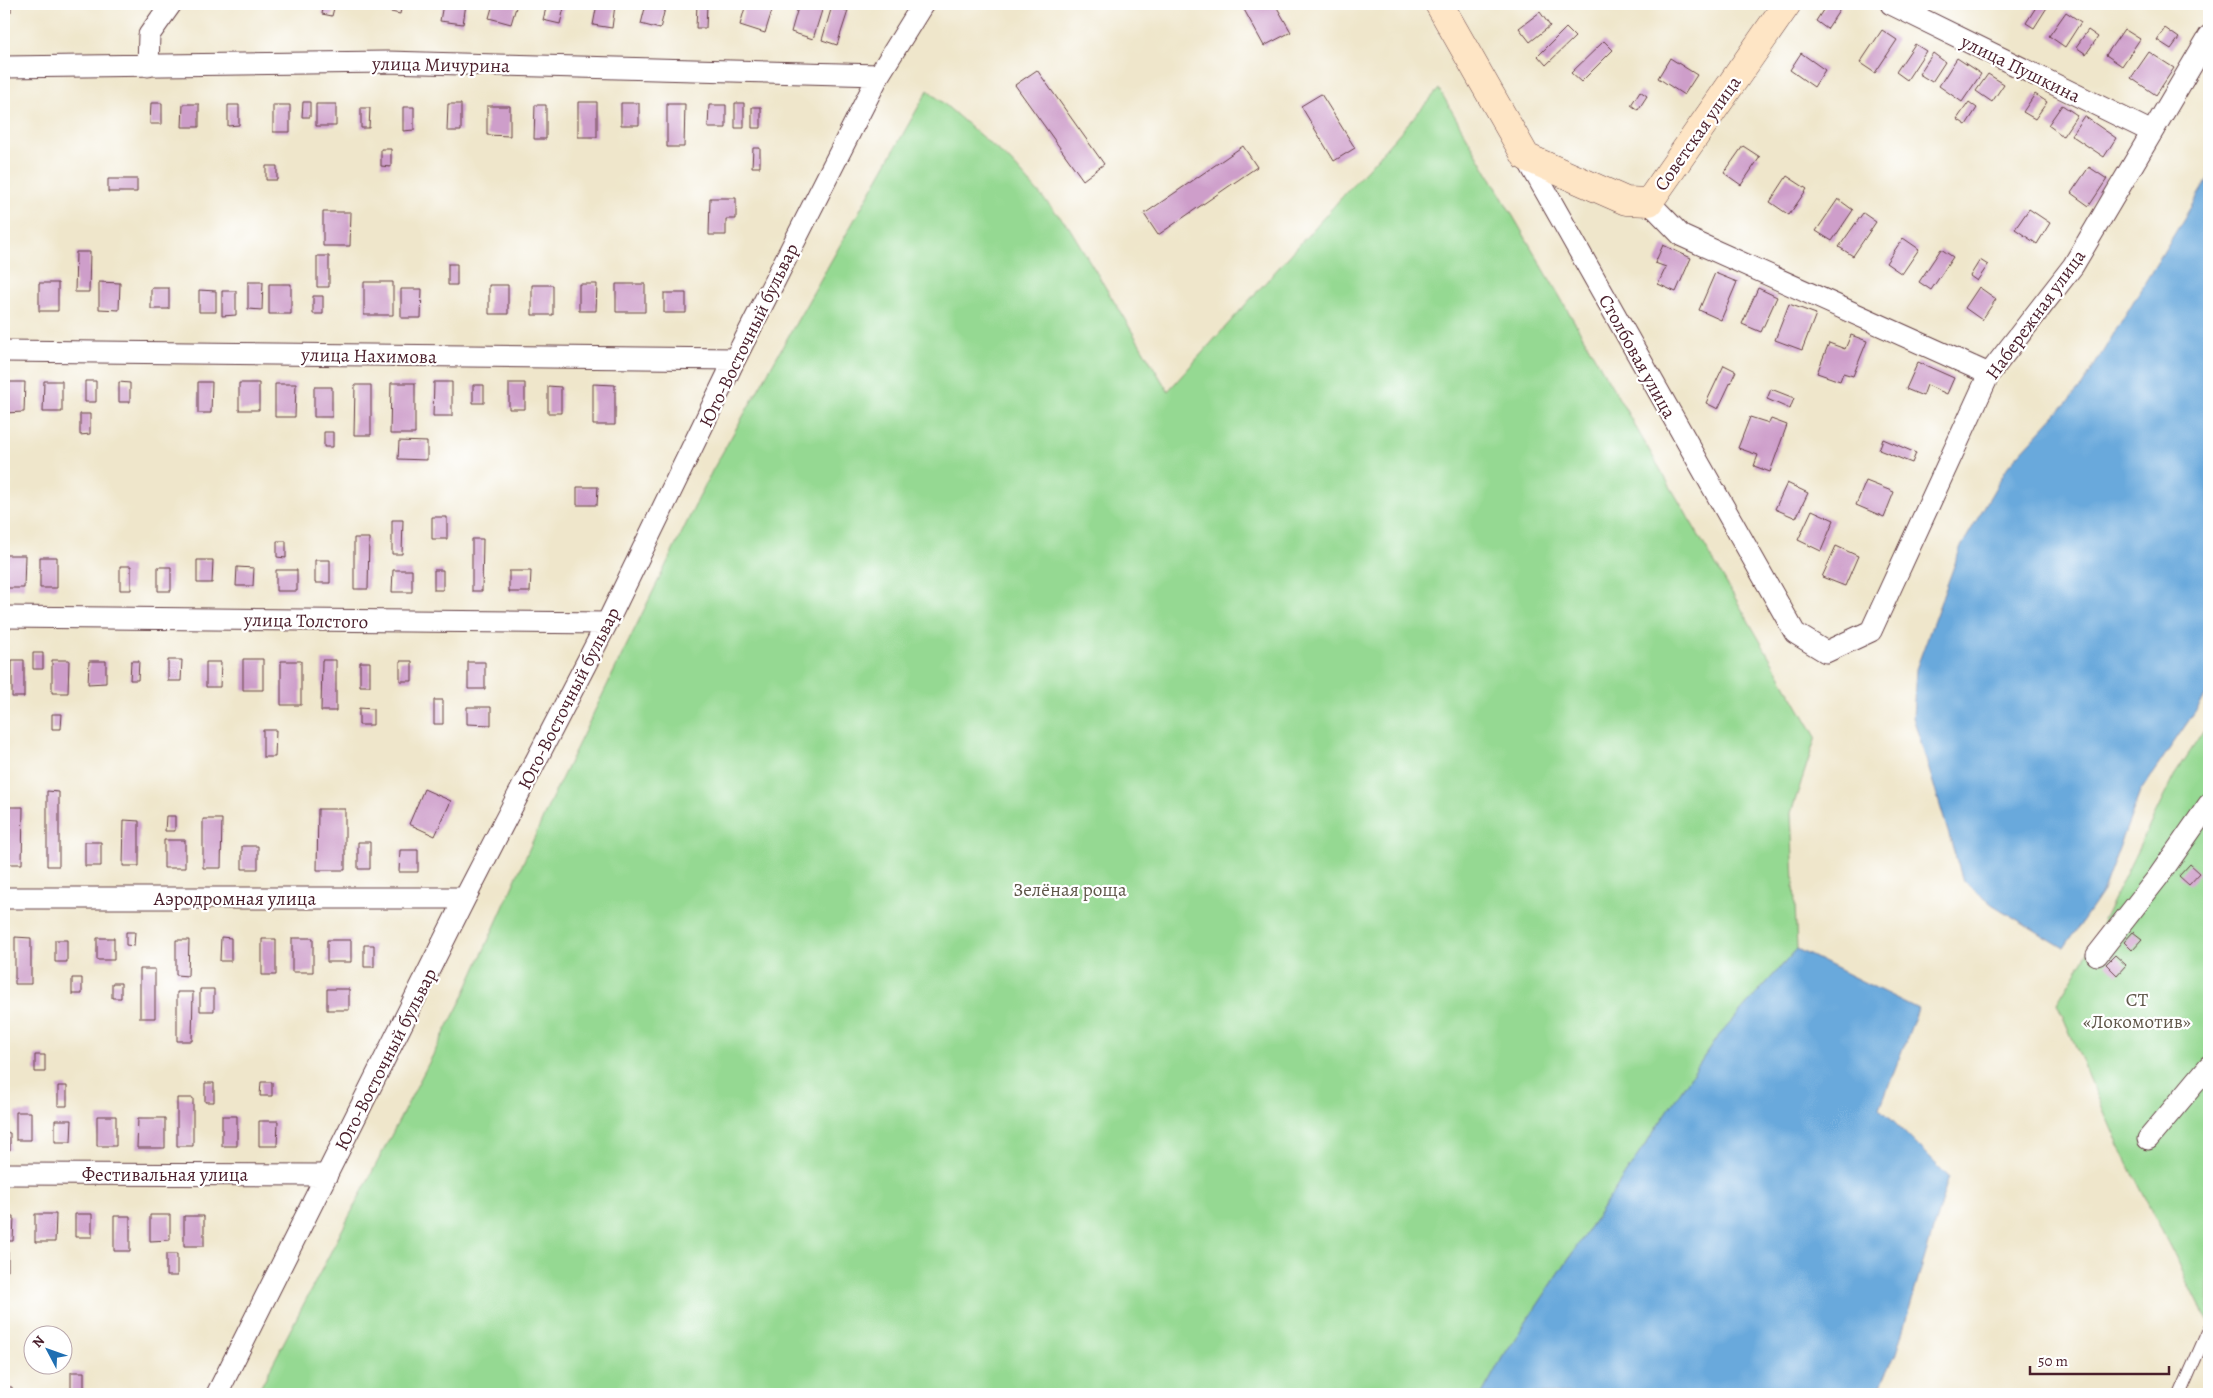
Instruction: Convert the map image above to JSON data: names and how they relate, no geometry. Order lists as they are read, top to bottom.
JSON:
{
  "streets": {
    "street": [
      "улица Мичурина",
      "улица Пушкина",
      "Советская улица",
      "Набережная улица",
      "Юго-Восточный бульвар",
      "улица Нахимова",
      "Столбовая улица",
      "улица Толстого",
      "Аэродромная улица",
      "Фестивальная улица"
    ]
  },
  "crossings": [
    ["улица Мичурина", "Юго-Восточный бульвар"],
    ["улица Пушкина", "Набережная улица"],
    ["Советская улица", "Столбовая улица"],
    ["Набережная улица", "Столбовая улица"],
    ["Юго-Восточный бульвар", "улица Нахимова"],
    ["Юго-Восточный бульвар", "улица Толстого"],
    ["Юго-Восточный бульвар", "Аэродромная улица"],
    ["Юго-Восточный бульвар", "Фестивальная улица"]
  ],
  "parks": ["Зелёная роща", "СТ «Локомотив»"],
  "scale_bar": "50 m",
  "north": "top left"
}
